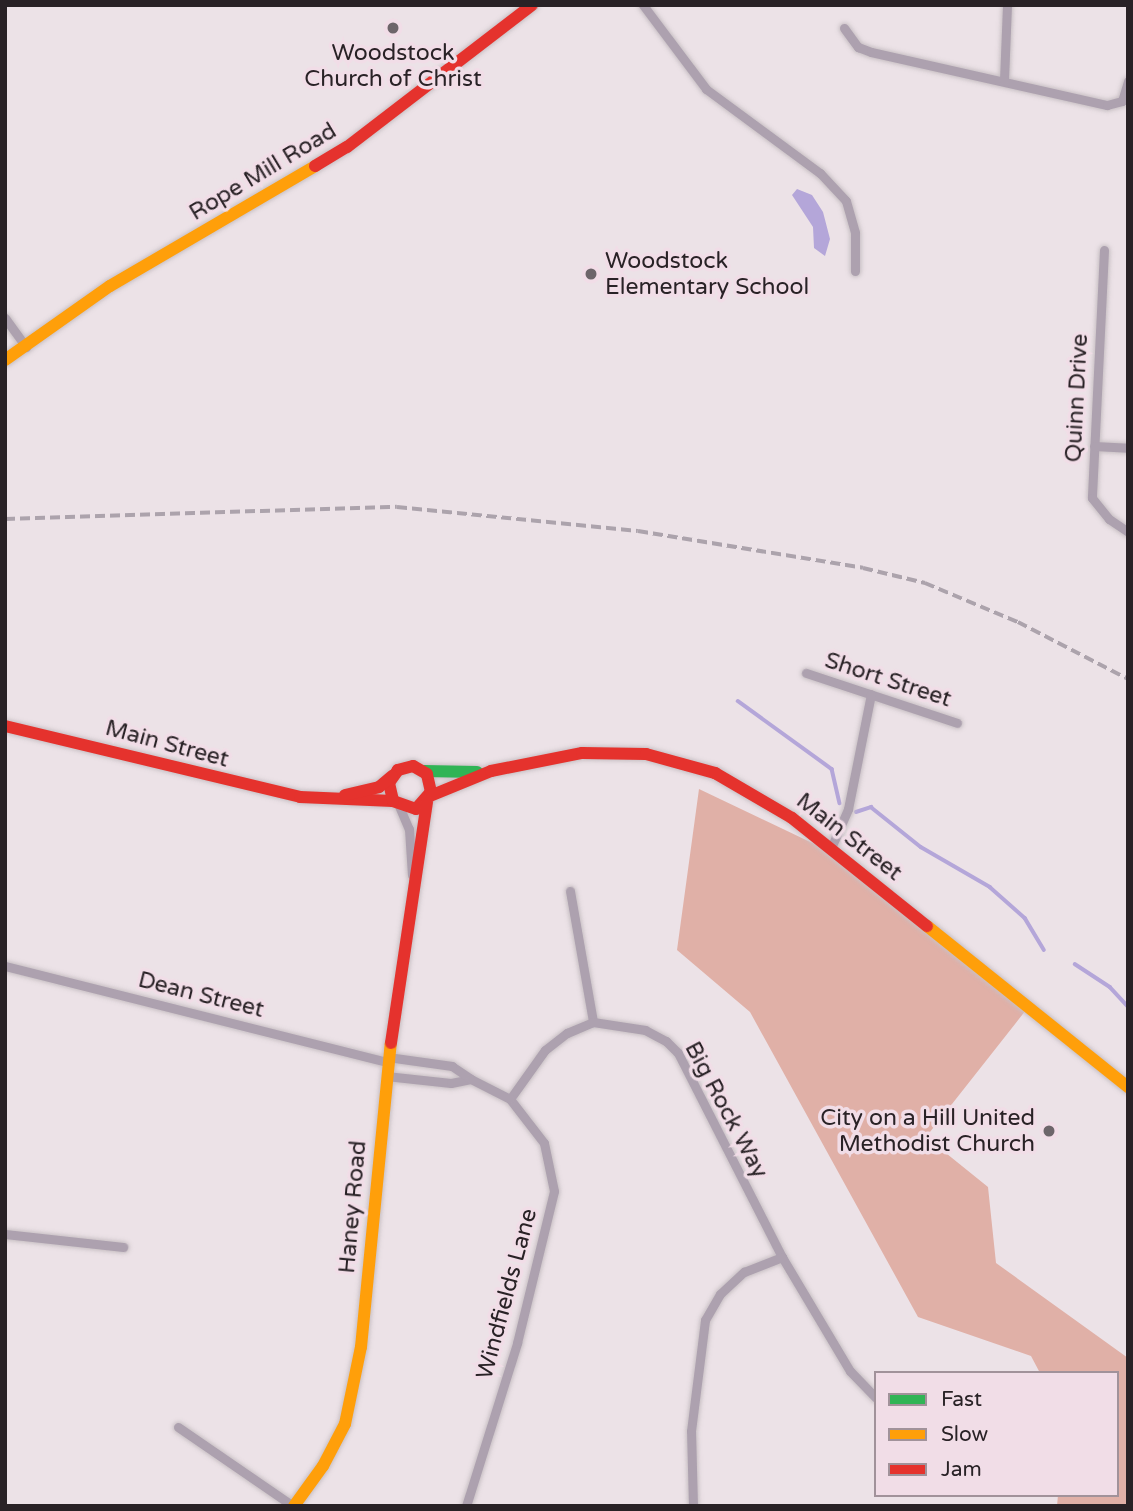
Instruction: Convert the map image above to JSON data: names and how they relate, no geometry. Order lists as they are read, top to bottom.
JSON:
{
  "streets": {
    "main road": ["Rope Mill Road", "Main Street", "Haney Road"],
    "street": [
      "Quinn Drive",
      "Short Street",
      "Dean Street",
      "Big Rock Way",
      "Windfields Lane"
    ]
  },
  "crossings": [
    ["Main Street", "Haney Road"],
    ["Dean Street", "Haney Road"]
  ],
  "places": ["Woodstock Church of Christ", "Woodstock Elementary School", "City on a Hill United Methodist Church"],
  "legend": ["Fast", "Slow", "Jam"]
}
